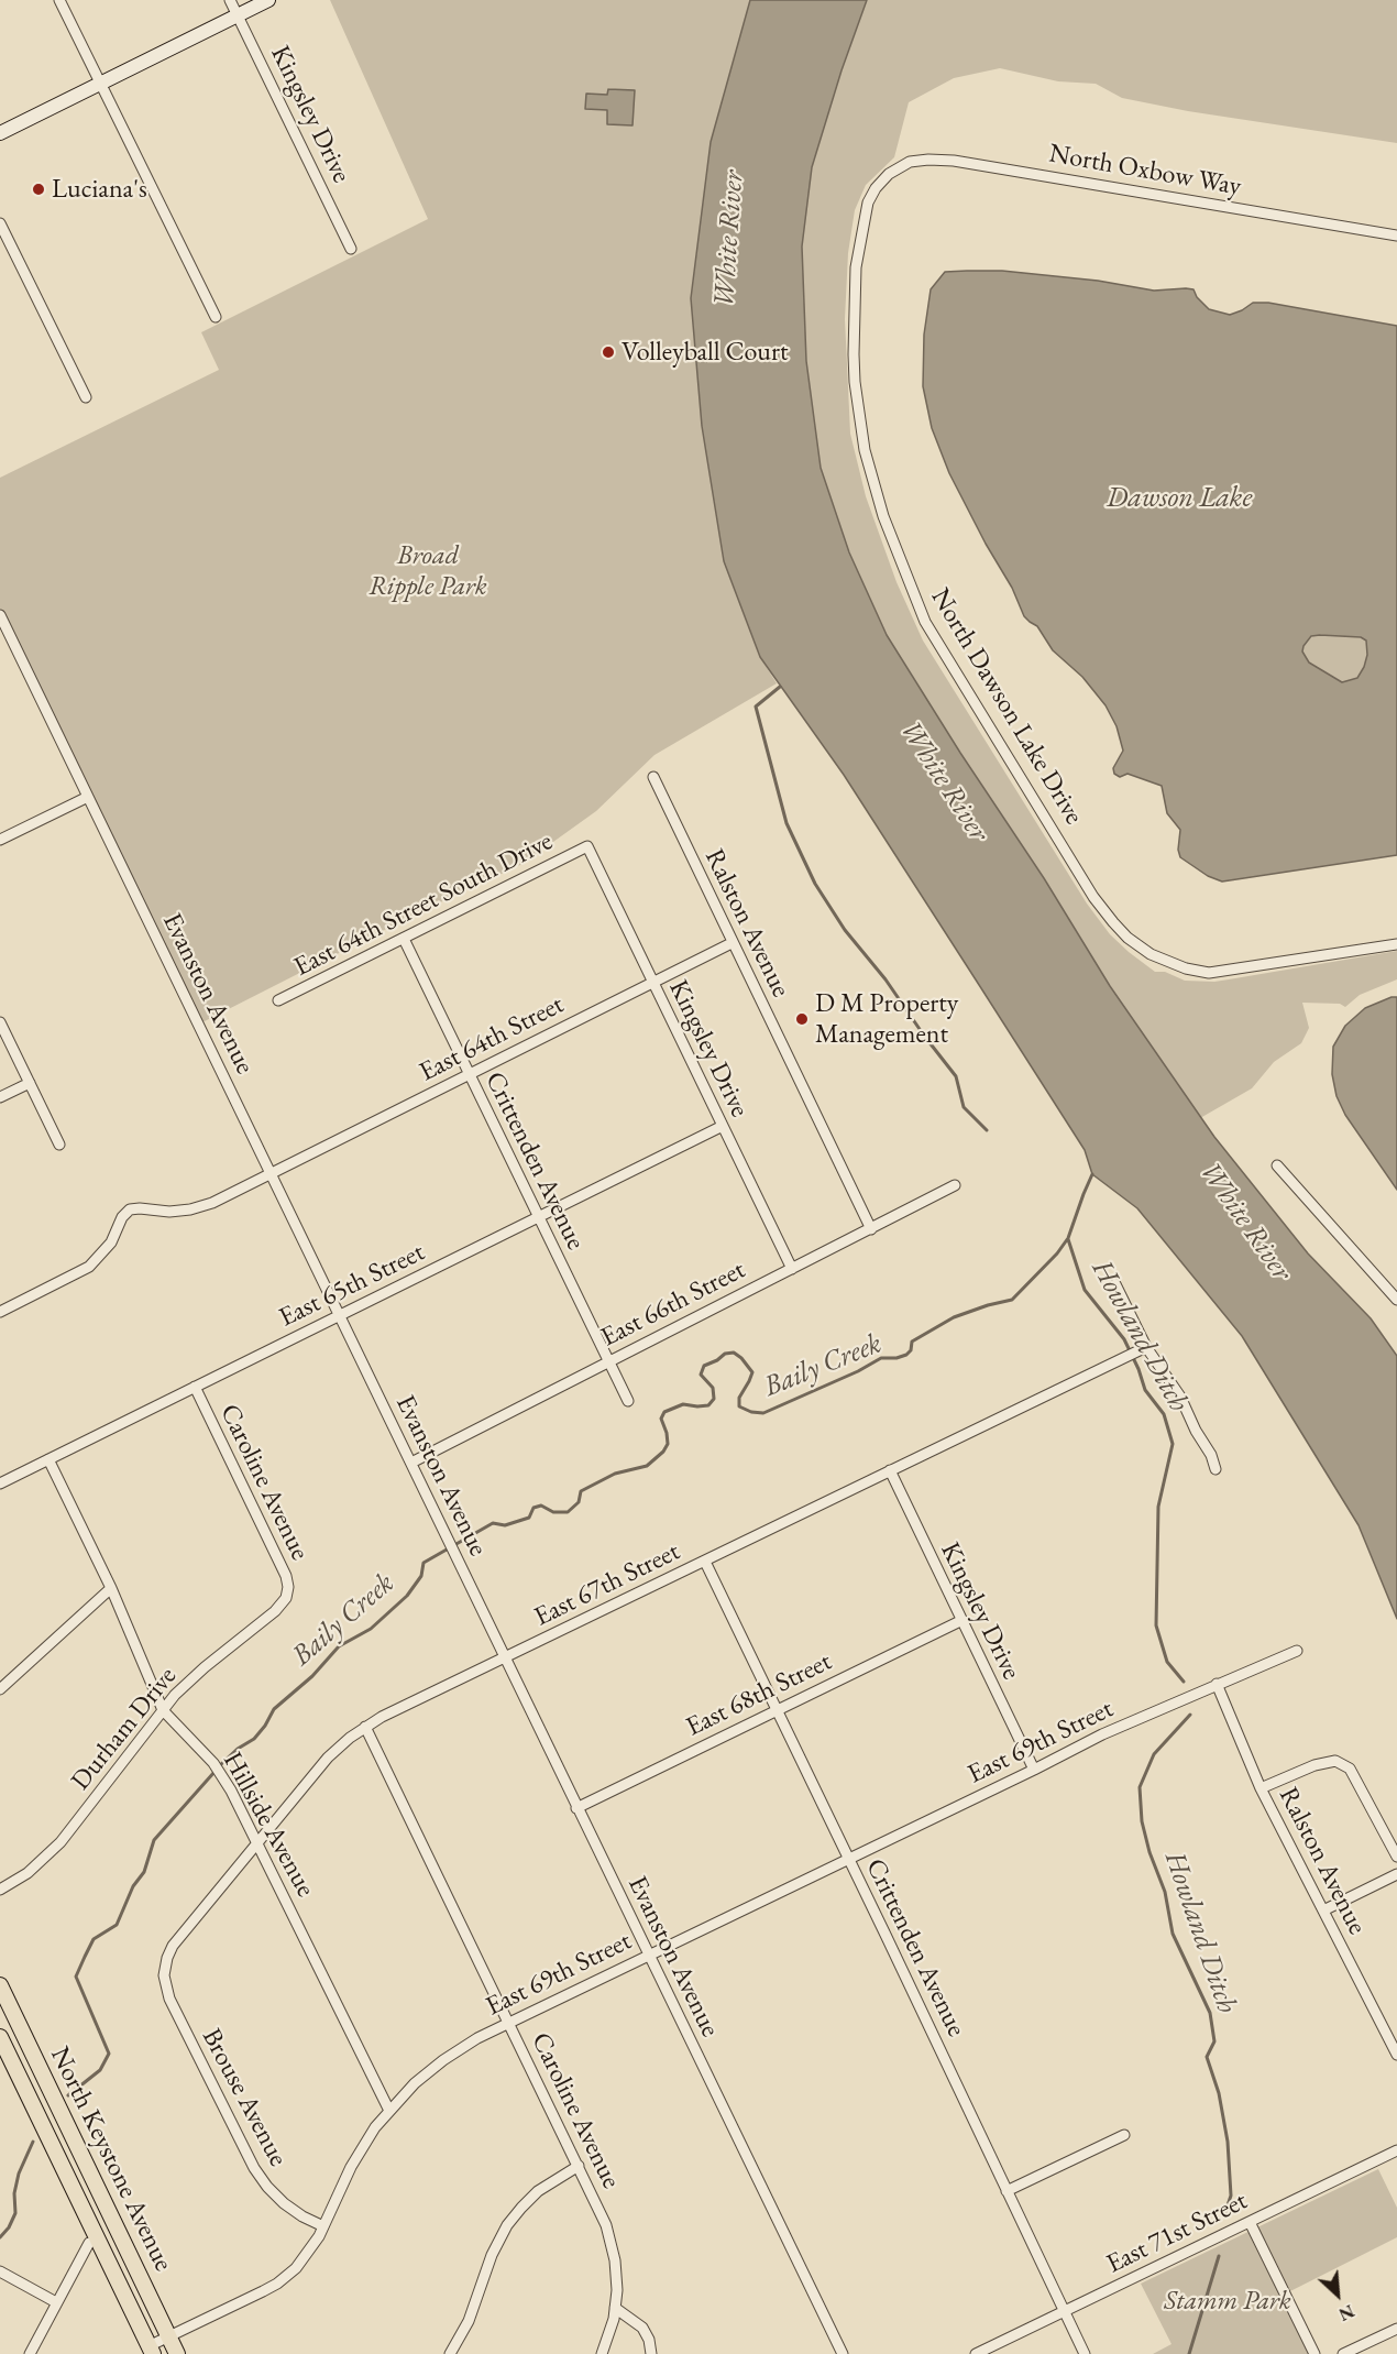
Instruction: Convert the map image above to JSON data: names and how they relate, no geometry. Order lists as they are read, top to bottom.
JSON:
{
  "streets": {
    "main road": ["North Keystone Avenue"],
    "street": [
      "Kingsley Drive",
      "North Oxbow Way",
      "North Dawson Lake Drive",
      "East 64th Street South Drive",
      "Ralston Avenue",
      "Evanston Avenue",
      "East 64th Street",
      "Crittenden Avenue",
      "East 65th Street",
      "East 66th Street",
      "Caroline Avenue",
      "East 67th Street",
      "East 68th Street",
      "Durham Drive",
      "East 69th Street",
      "Hillside Avenue",
      "Brouse Avenue",
      "East 71st Street"
    ]
  },
  "crossings": [
    ["Kingsley Drive", "East 64th Street South Drive"],
    ["Kingsley Drive", "East 64th Street"],
    ["Kingsley Drive", "East 65th Street"],
    ["Kingsley Drive", "East 66th Street"],
    ["Kingsley Drive", "East 67th Street"],
    ["Kingsley Drive", "East 68th Street"],
    ["Kingsley Drive", "East 69th Street"],
    ["North Oxbow Way", "North Dawson Lake Drive"],
    ["East 64th Street South Drive", "Crittenden Avenue"],
    ["Ralston Avenue", "East 64th Street"],
    ["Ralston Avenue", "East 66th Street"],
    ["Ralston Avenue", "East 69th Street"],
    ["Evanston Avenue", "East 64th Street"],
    ["Evanston Avenue", "East 65th Street"],
    ["Evanston Avenue", "East 66th Street"],
    ["Evanston Avenue", "East 67th Street"],
    ["Evanston Avenue", "East 68th Street"],
    ["Evanston Avenue", "East 69th Street"],
    ["East 64th Street", "Crittenden Avenue"],
    ["Crittenden Avenue", "East 65th Street"],
    ["Crittenden Avenue", "East 66th Street"],
    ["Crittenden Avenue", "East 67th Street"],
    ["Crittenden Avenue", "East 68th Street"],
    ["Crittenden Avenue", "East 69th Street"],
    ["Crittenden Avenue", "East 71st Street"],
    ["East 65th Street", "Caroline Avenue"],
    ["East 65th Street", "Hillside Avenue"],
    ["Caroline Avenue", "East 67th Street"],
    ["Caroline Avenue", "Durham Drive"],
    ["Caroline Avenue", "East 69th Street"],
    ["East 67th Street", "Hillside Avenue"],
    ["East 67th Street", "Brouse Avenue"],
    ["Durham Drive", "Hillside Avenue"],
    ["East 69th Street", "Hillside Avenue"],
    ["East 69th Street", "Brouse Avenue"],
    ["East 69th Street", "North Keystone Avenue"]
  ],
  "water": [
    "White River",
    "Dawson Lake",
    "Howland Ditch",
    "Baily Creek"
  ],
  "parks": ["Broad Ripple Park", "Stamm Park"],
  "places": ["Luciana's", "Volleyball Court", "D M Property Management"],
  "north": "bottom right"
}
